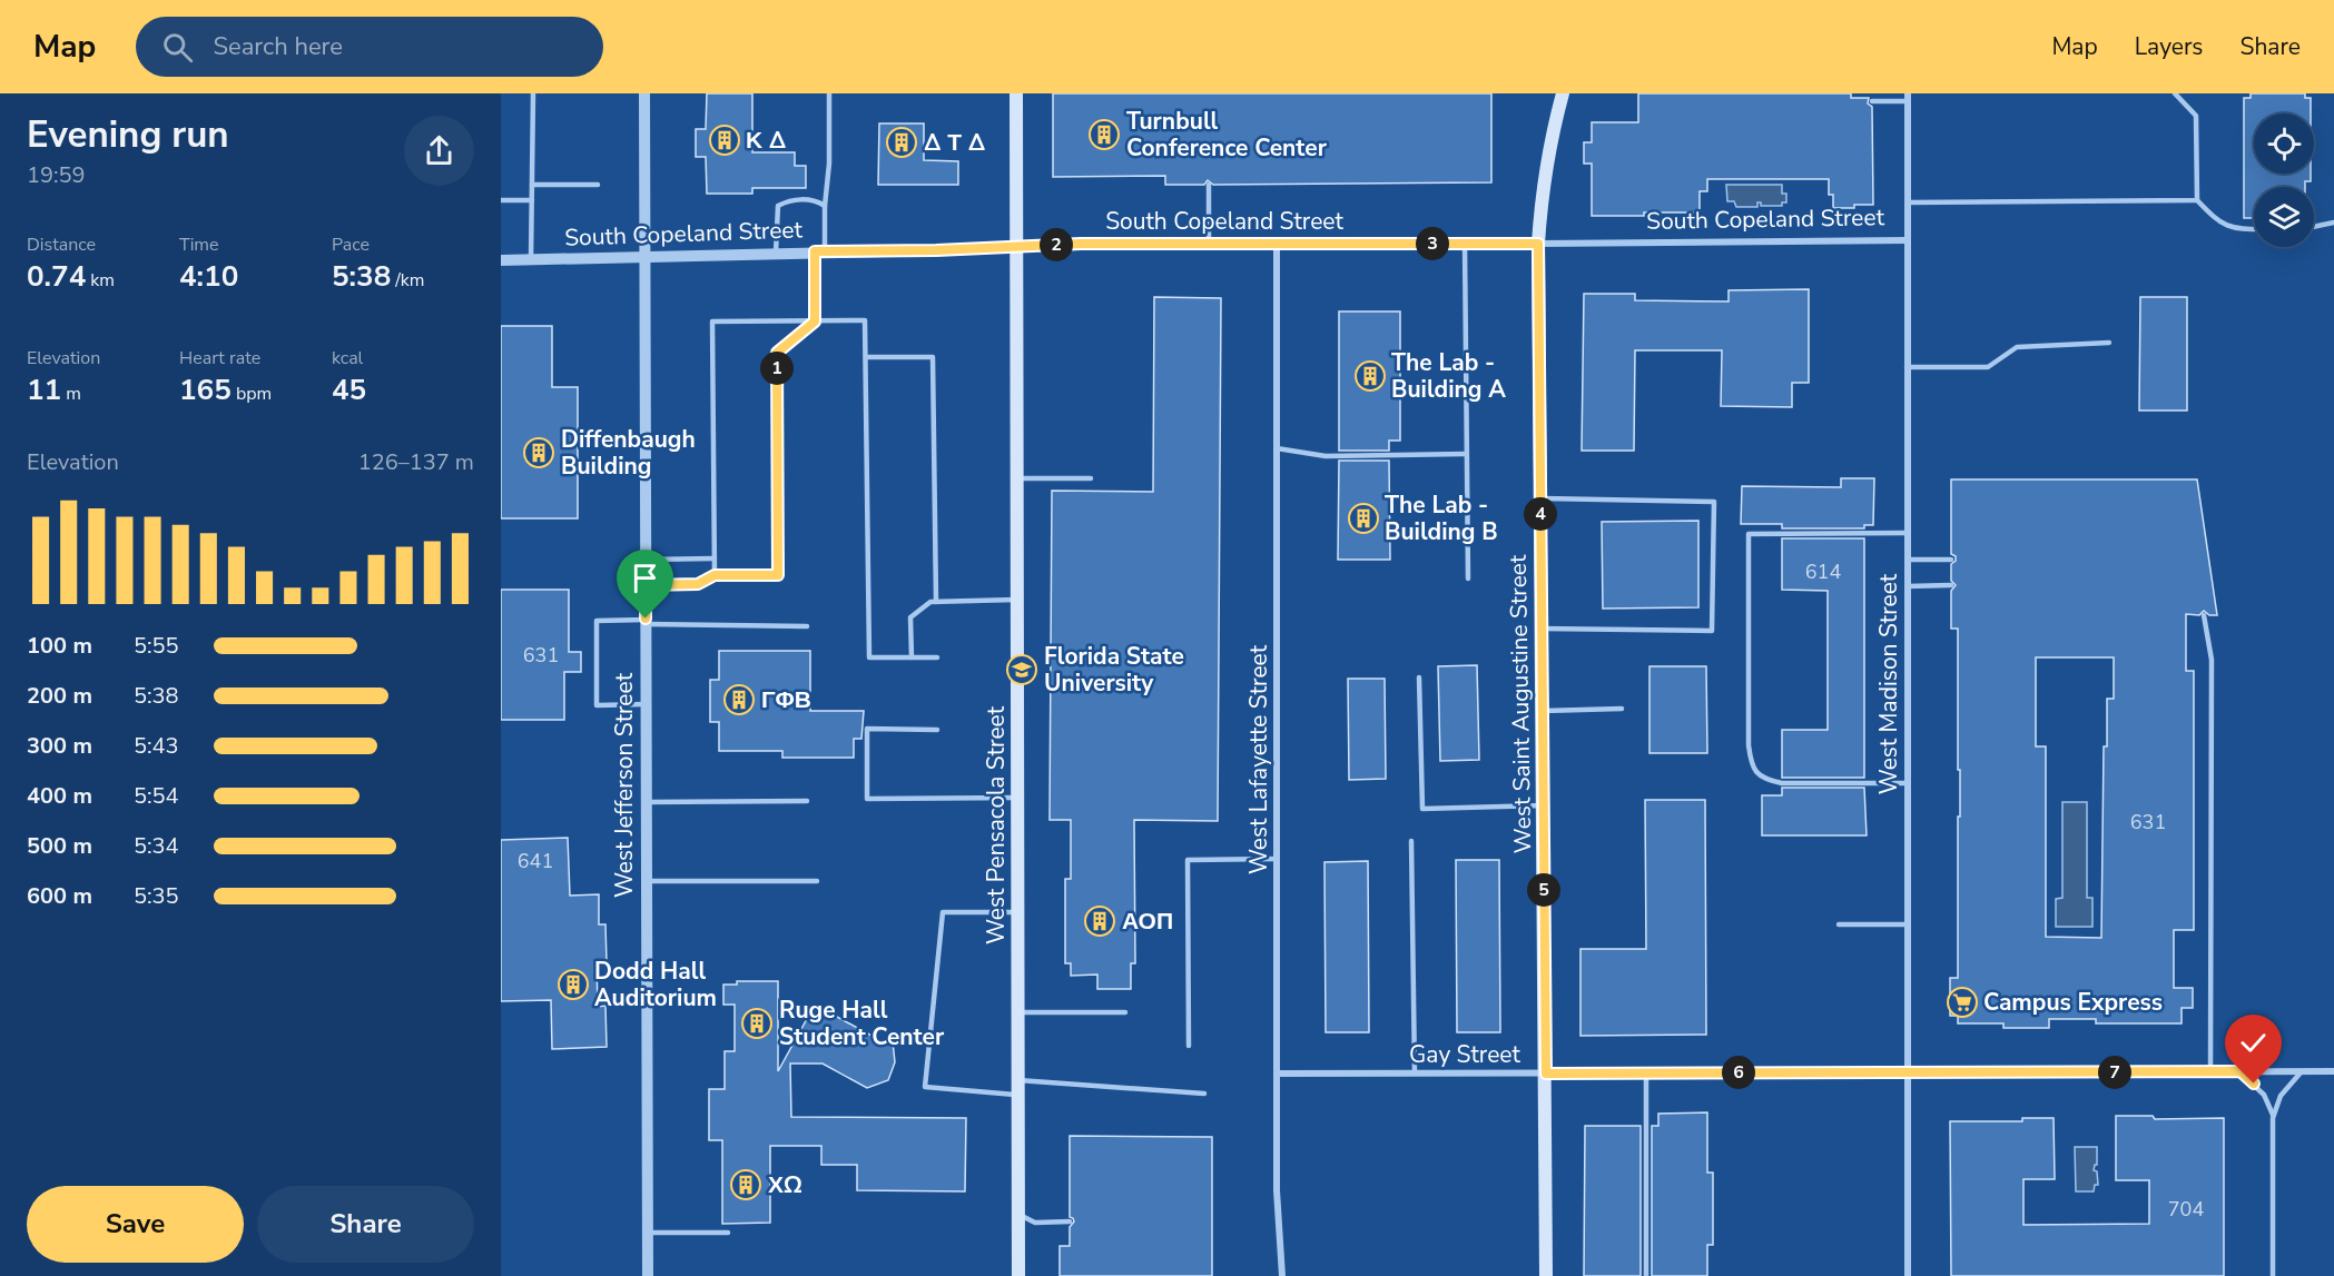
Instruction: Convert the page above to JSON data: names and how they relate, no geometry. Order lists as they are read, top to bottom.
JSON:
{
  "streets": {
    "main road": ["West Saint Augustine Street", "West Pensacola Street"],
    "street": [
      "South Copeland Street",
      "West Madison Street",
      "West Lafayette Street",
      "West Jefferson Street",
      "Gay Street"
    ]
  },
  "crossings": [
    ["South Copeland Street", "West Madison Street"],
    ["South Copeland Street", "West Saint Augustine Street"],
    ["South Copeland Street", "West Lafayette Street"],
    ["South Copeland Street", "West Jefferson Street"],
    ["South Copeland Street", "West Pensacola Street"],
    ["West Madison Street", "Gay Street"],
    ["West Saint Augustine Street", "Gay Street"],
    ["West Lafayette Street", "Gay Street"]
  ],
  "places": {
    "building": [
      "Turnbull Conference Center",
      "Κ Δ",
      "Δ Τ Δ",
      "The Lab - Building A",
      "Diffenbaugh Building",
      "The Lab - Building B",
      "ΓΦΒ",
      "ΑΟΠ",
      "Dodd Hall Auditorium",
      "Ruge Hall Student Center",
      "ΧΩ"
    ],
    "school or university": ["Florida State University"],
    "supermarket": ["Campus Express"]
  },
  "house_numbers": [
    "614",
    "631",
    "631",
    "641",
    "704"
  ],
  "page": {
    "header": "Map",
    "search": "Search here",
    "nav": ["Map", "Layers", "Share"],
    "heading": ["Evening run", "19:59"],
    "stats": [
      ["Distance", "0.74 km"],
      ["Time", "4:10"],
      ["Pace", "5:38 /km"],
      ["Elevation", "11 m"],
      ["Heart rate", "165 bpm"],
      ["kcal", "45"]
    ],
    "pins": [
      "3",
      "2",
      "1",
      "4",
      "5",
      "6",
      "7"
    ],
    "chart": ["Elevation", "126–137 m"],
    "list": [
      {
        "name": "100 m",
        "note": "5:55"
      },
      {
        "name": "200 m",
        "note": "5:38"
      },
      {
        "name": "300 m",
        "note": "5:43"
      },
      {
        "name": "400 m",
        "note": "5:54"
      },
      {
        "name": "500 m",
        "note": "5:34"
      },
      {
        "name": "600 m",
        "note": "5:35"
      }
    ],
    "buttons": ["Save", "Share"]
  }
}
